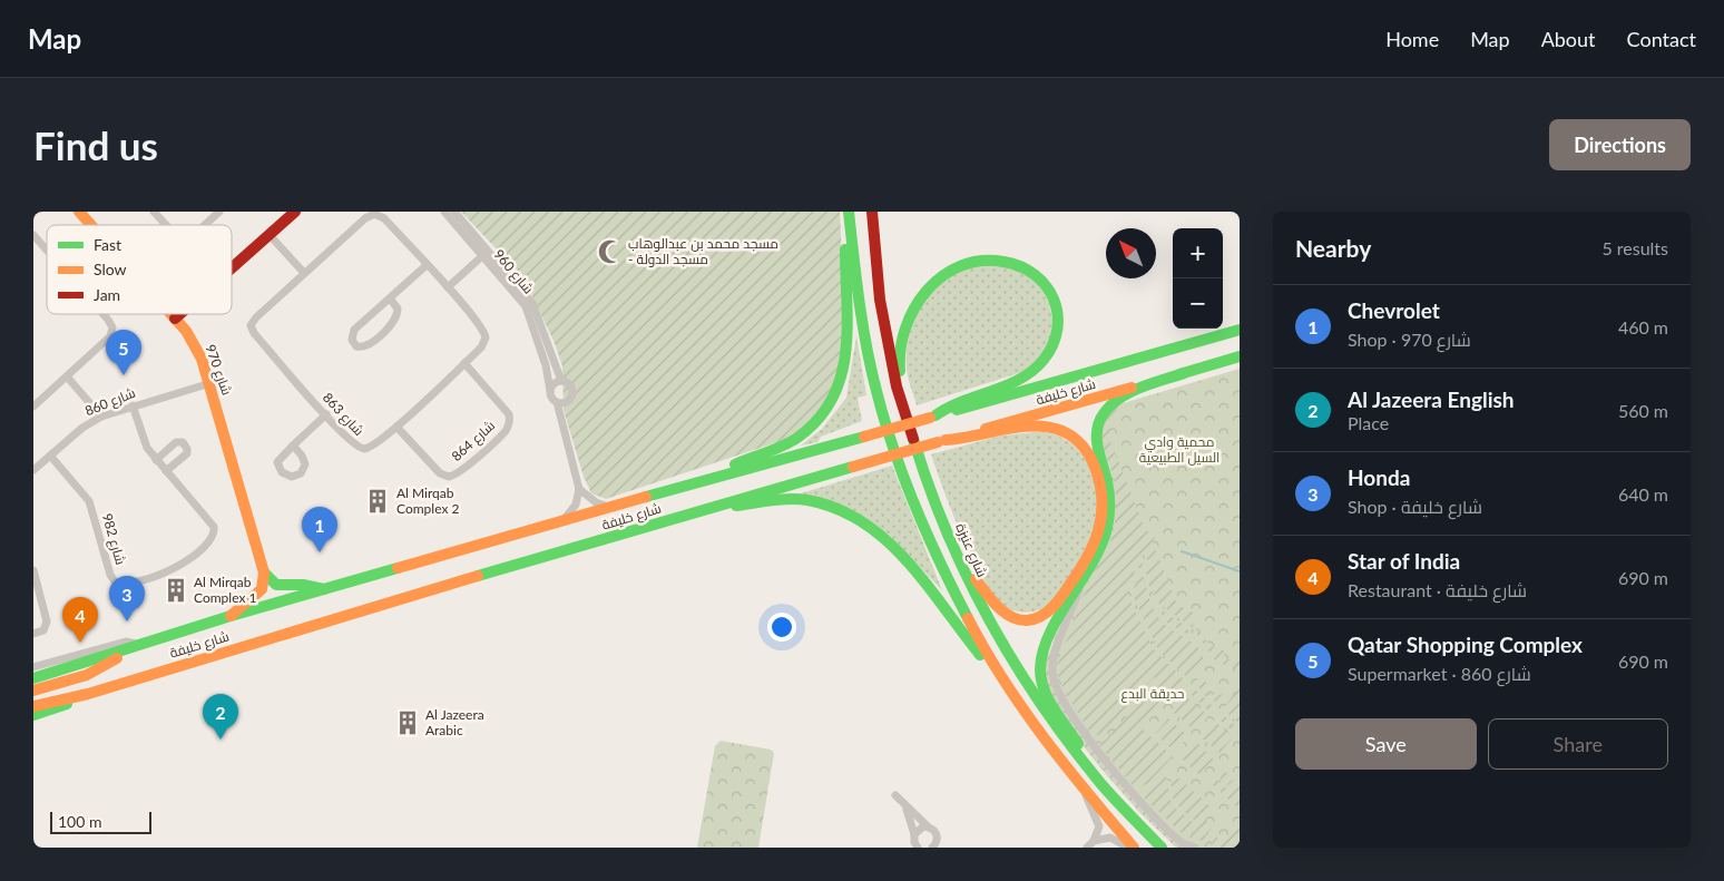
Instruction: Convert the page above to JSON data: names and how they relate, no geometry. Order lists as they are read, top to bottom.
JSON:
{
  "streets": {
    "main road": ["شارع 970", "شارع خليفة", "شارع عنيزة"],
    "street": [
      "شارع 960",
      "شارع 860",
      "شارع 863",
      "شارع 864",
      "شارع 982"
    ]
  },
  "crossings": [
    ["شارع 970", "شارع 860"],
    ["شارع 860", "شارع 982"],
    ["شارع 863", "شارع 864"]
  ],
  "parks": ["محمية وادي السيل الطبيعية", "حديقة البدع"],
  "places": {
    "mosque": ["مسجد محمد بن عبدالوهاب - مسجد الدولة"],
    "building": ["Al Mirqab Complex 2", "Al Mirqab Complex 1", "Al Jazeera Arabic"]
  },
  "legend": ["Fast", "Slow", "Jam"],
  "scale_bar": "100 m",
  "north": "top left",
  "page": {
    "header": "Map",
    "nav": [
      "Home",
      "Map",
      "About",
      "Contact"
    ],
    "buttons": [
      "Directions",
      ["Save", "Share"]
    ],
    "title": "Find us",
    "heading": ["Nearby", "5 results"],
    "map_buttons": ["+", "−"],
    "list": [
      {
        "mark": "1",
        "name": "Chevrolet",
        "note": "Shop · شارع 970",
        "value": "460 m"
      },
      {
        "mark": "2",
        "name": "Al Jazeera English",
        "note": "Place",
        "value": "560 m"
      },
      {
        "mark": "3",
        "name": "Honda",
        "note": "Shop · شارع خليفة",
        "value": "640 m"
      },
      {
        "mark": "4",
        "name": "Star of India",
        "note": "Restaurant · شارع خليفة",
        "value": "690 m"
      },
      {
        "mark": "5",
        "name": "Qatar Shopping Complex",
        "note": "Supermarket · شارع 860",
        "value": "690 m"
      }
    ],
    "pins": [
      "5",
      "1",
      "3",
      "4",
      "2"
    ],
    "scale": "100 m"
  }
}
